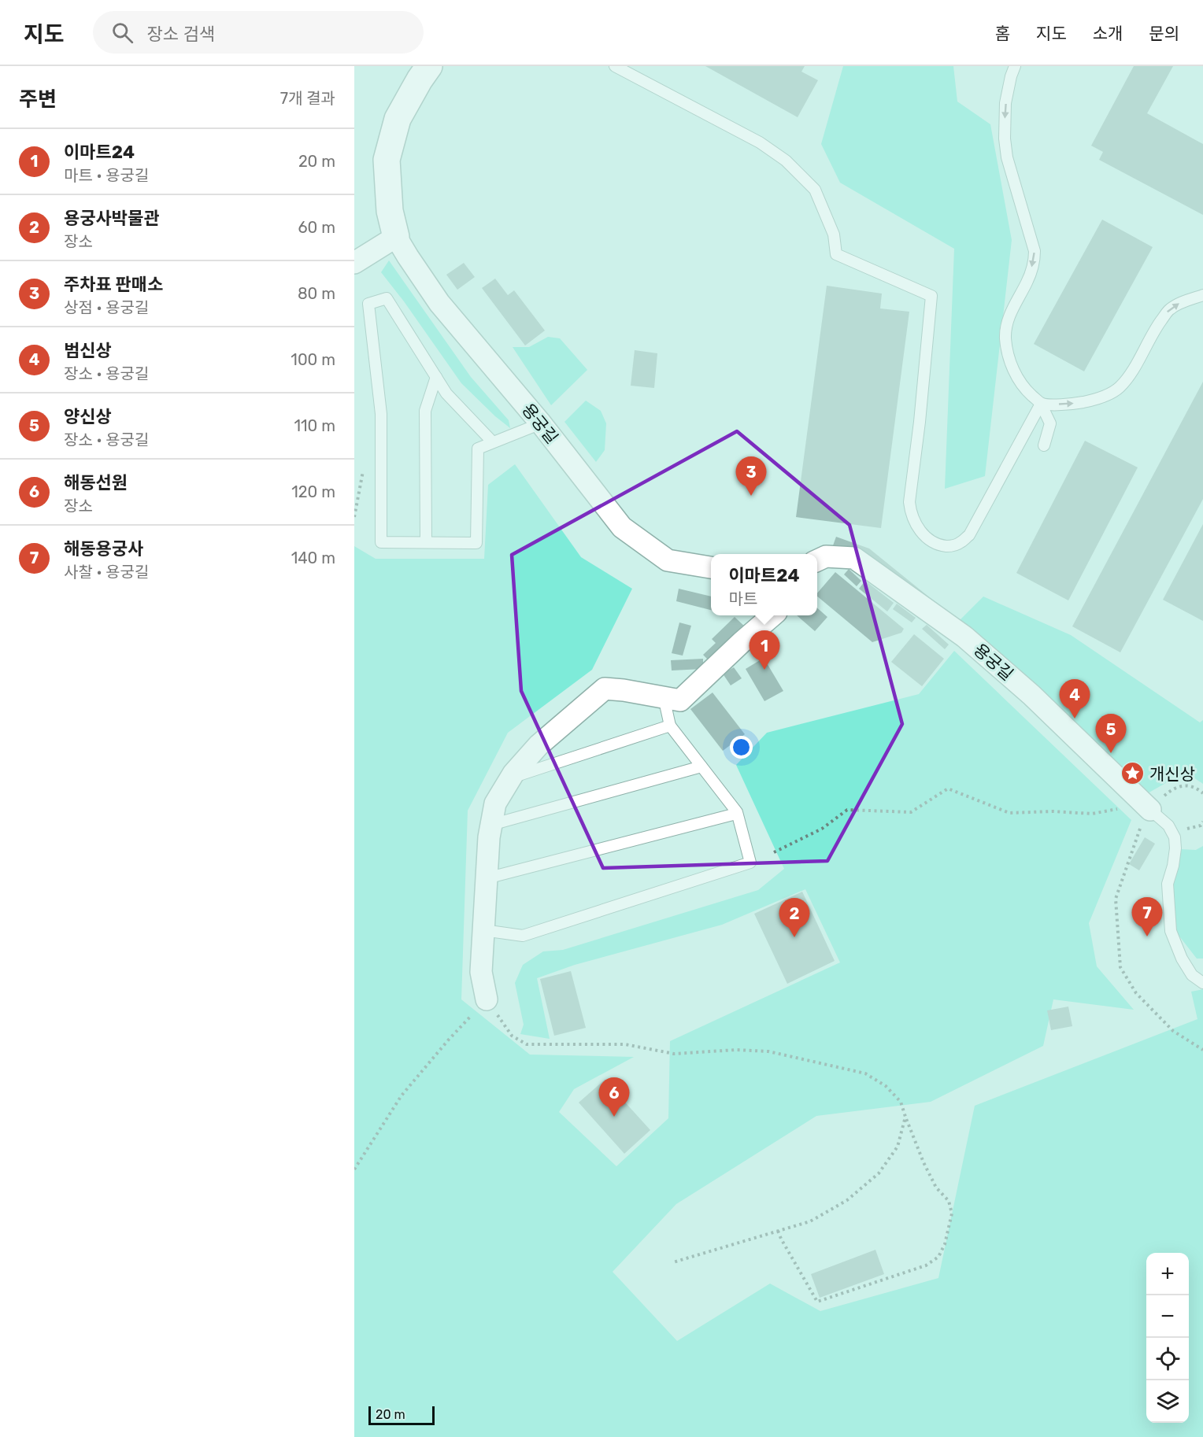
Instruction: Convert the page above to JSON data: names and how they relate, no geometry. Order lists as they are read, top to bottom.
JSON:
{
  "streets": {
    "street": ["용궁길"]
  },
  "places": {
    "place": ["개신상"]
  },
  "scale_bar": "20 m",
  "page": {
    "header": "지도",
    "search": "장소 검색",
    "nav": [
      "홈",
      "지도",
      "소개",
      "문의"
    ],
    "heading": ["주변", "7개 결과"],
    "list": [
      {
        "mark": "1",
        "name": "이마트24",
        "note": "마트 · 용궁길",
        "value": "20 m"
      },
      {
        "mark": "2",
        "name": "용궁사박물관",
        "note": "장소",
        "value": "60 m"
      },
      {
        "mark": "3",
        "name": "주차표 판매소",
        "note": "상점 · 용궁길",
        "value": "80 m"
      },
      {
        "mark": "4",
        "name": "범신상",
        "note": "장소 · 용궁길",
        "value": "100 m"
      },
      {
        "mark": "5",
        "name": "양신상",
        "note": "장소 · 용궁길",
        "value": "110 m"
      },
      {
        "mark": "6",
        "name": "해동선원",
        "note": "장소",
        "value": "120 m"
      },
      {
        "mark": "7",
        "name": "해동용궁사",
        "note": "사찰 · 용궁길",
        "value": "140 m"
      }
    ],
    "pins": [
      "3",
      "1",
      "4",
      "5",
      "7",
      "2",
      "6"
    ],
    "popup": ["이마트24", "마트"],
    "map_buttons": ["+", "−"],
    "scale": "20 m"
  }
}
